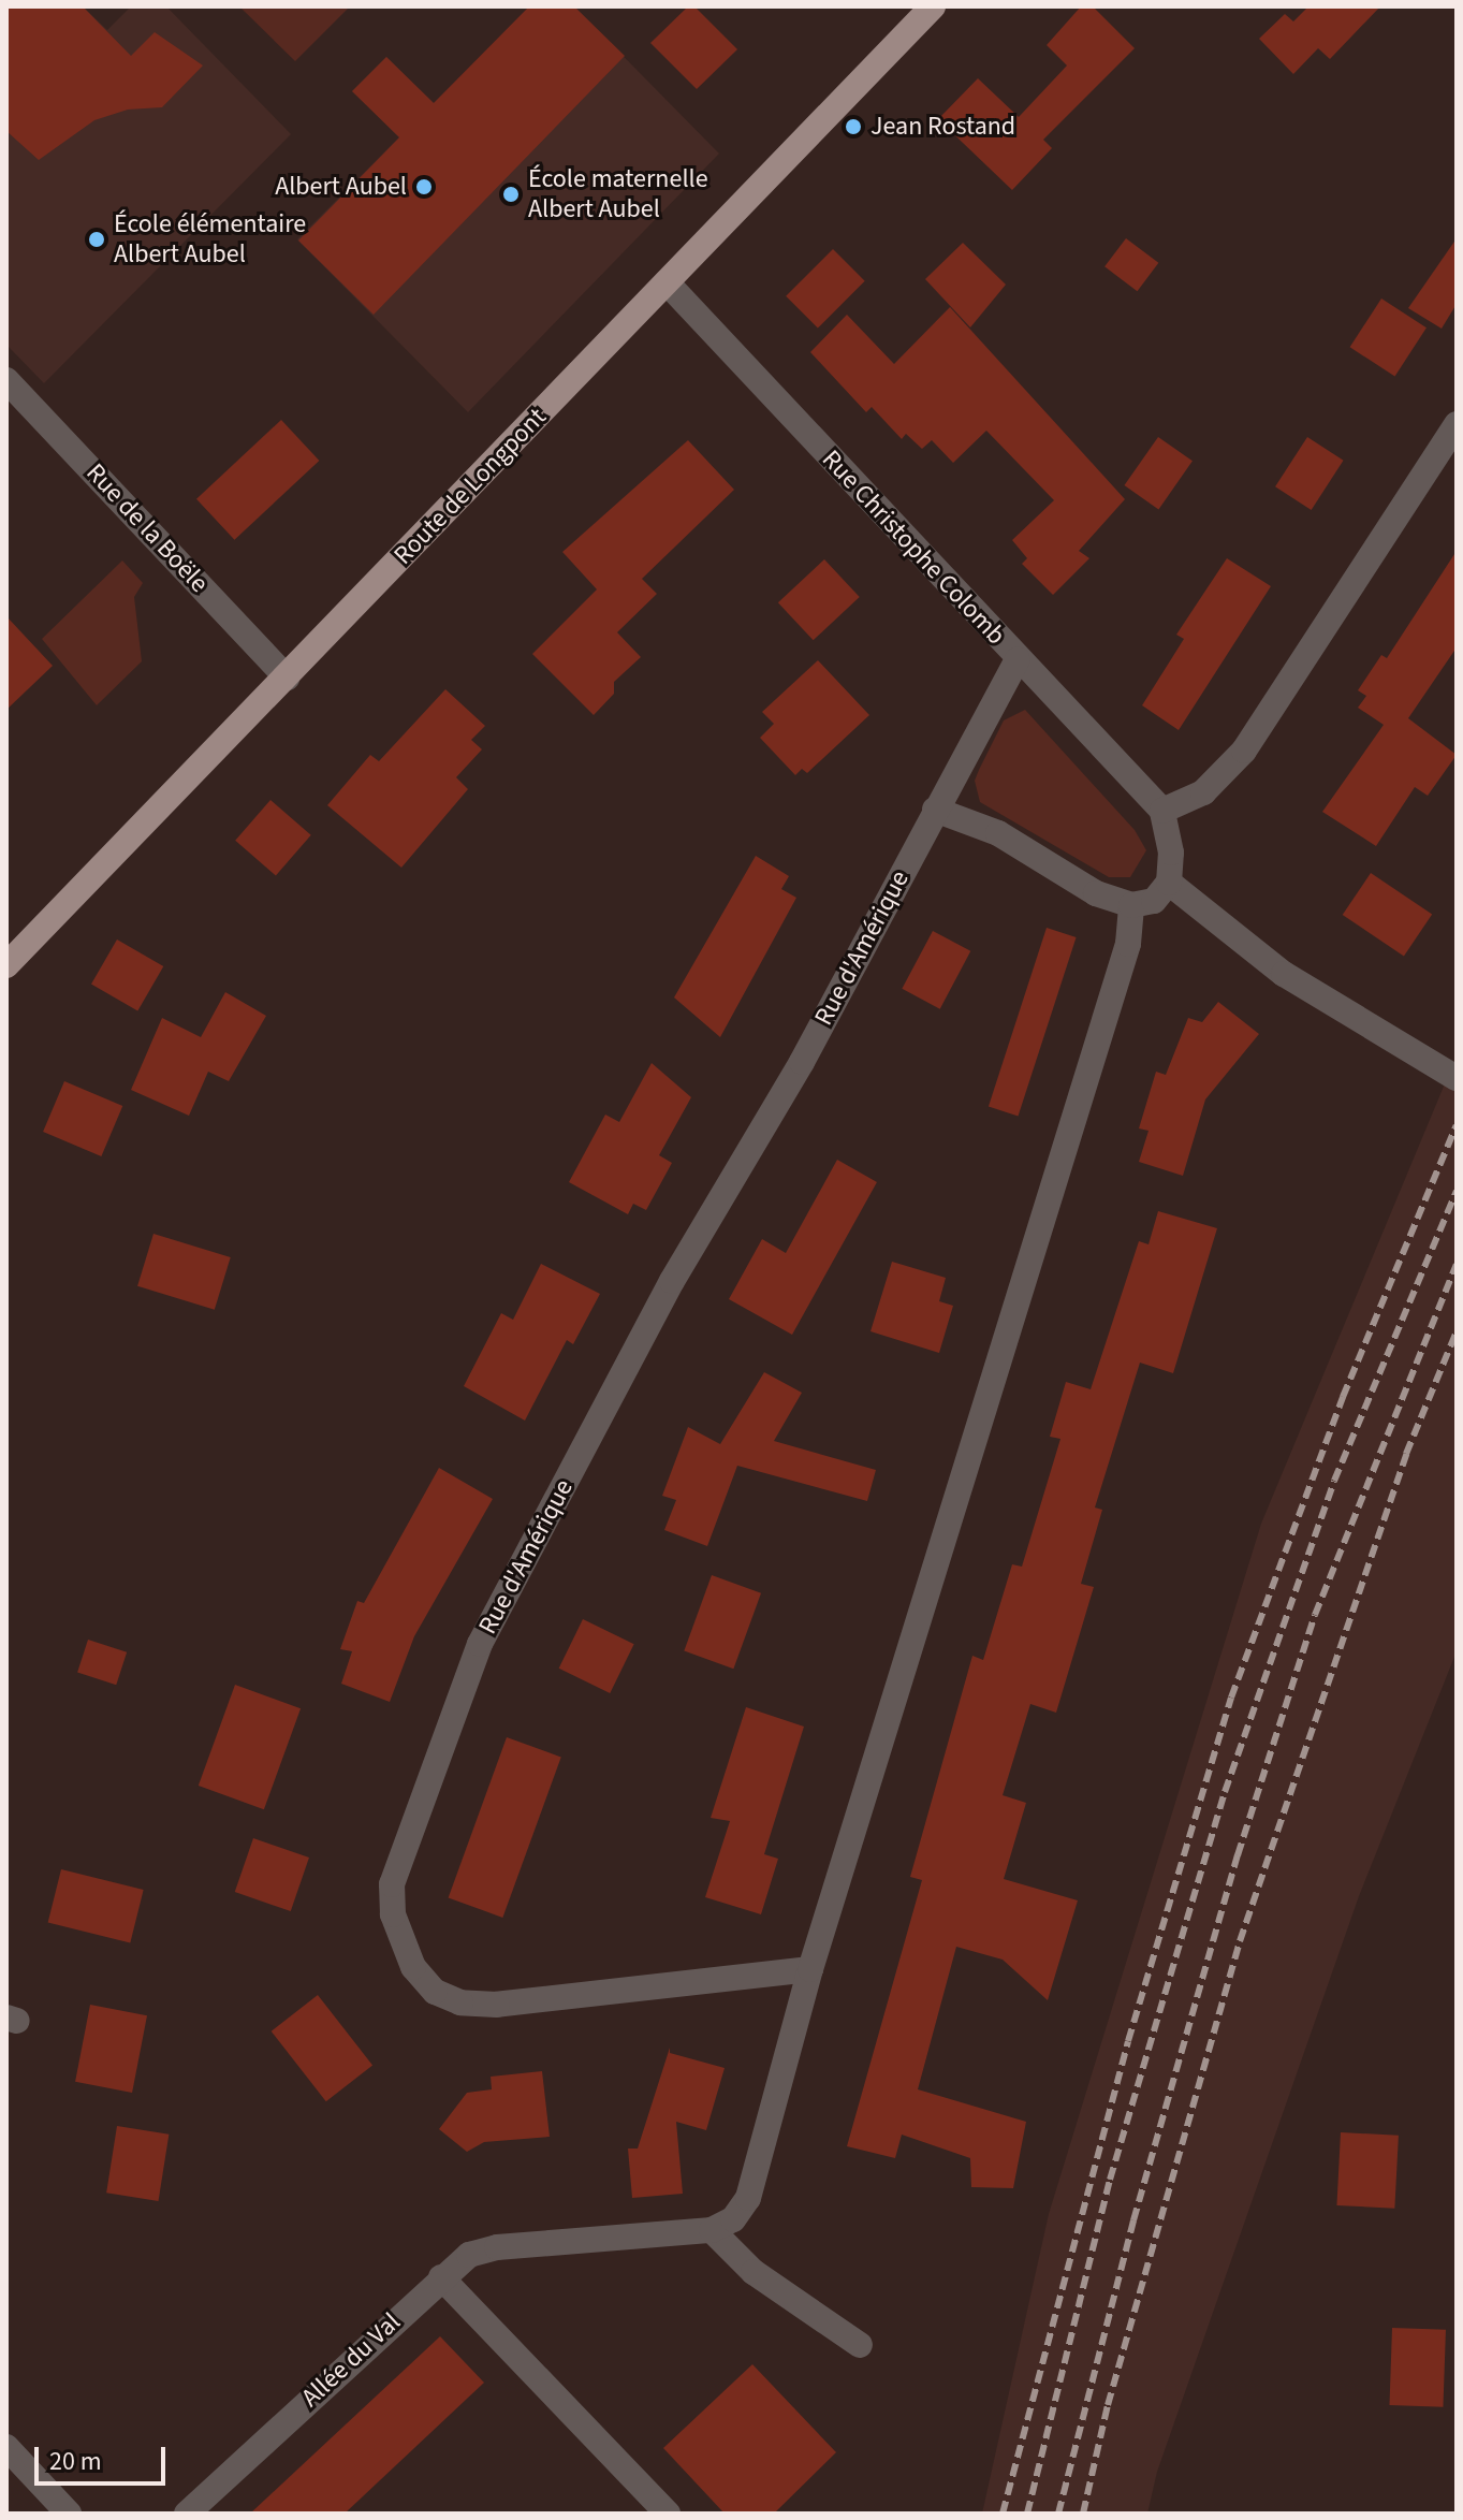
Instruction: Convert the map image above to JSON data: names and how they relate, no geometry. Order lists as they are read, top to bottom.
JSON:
{
  "streets": {
    "main road": ["Route de Longpont"],
    "street": [
      "Rue de la Boële",
      "Rue Christophe Colomb",
      "Rue d'Amérique",
      "Allée du Val"
    ]
  },
  "crossings": [
    ["Route de Longpont", "Rue de la Boële"],
    ["Route de Longpont", "Rue Christophe Colomb"],
    ["Rue Christophe Colomb", "Rue d'Amérique"]
  ],
  "places": [
    "Jean Rostand",
    "Albert Aubel",
    "École maternelle Albert Aubel",
    "École élémentaire Albert Aubel"
  ],
  "scale_bar": "20 m"
}
